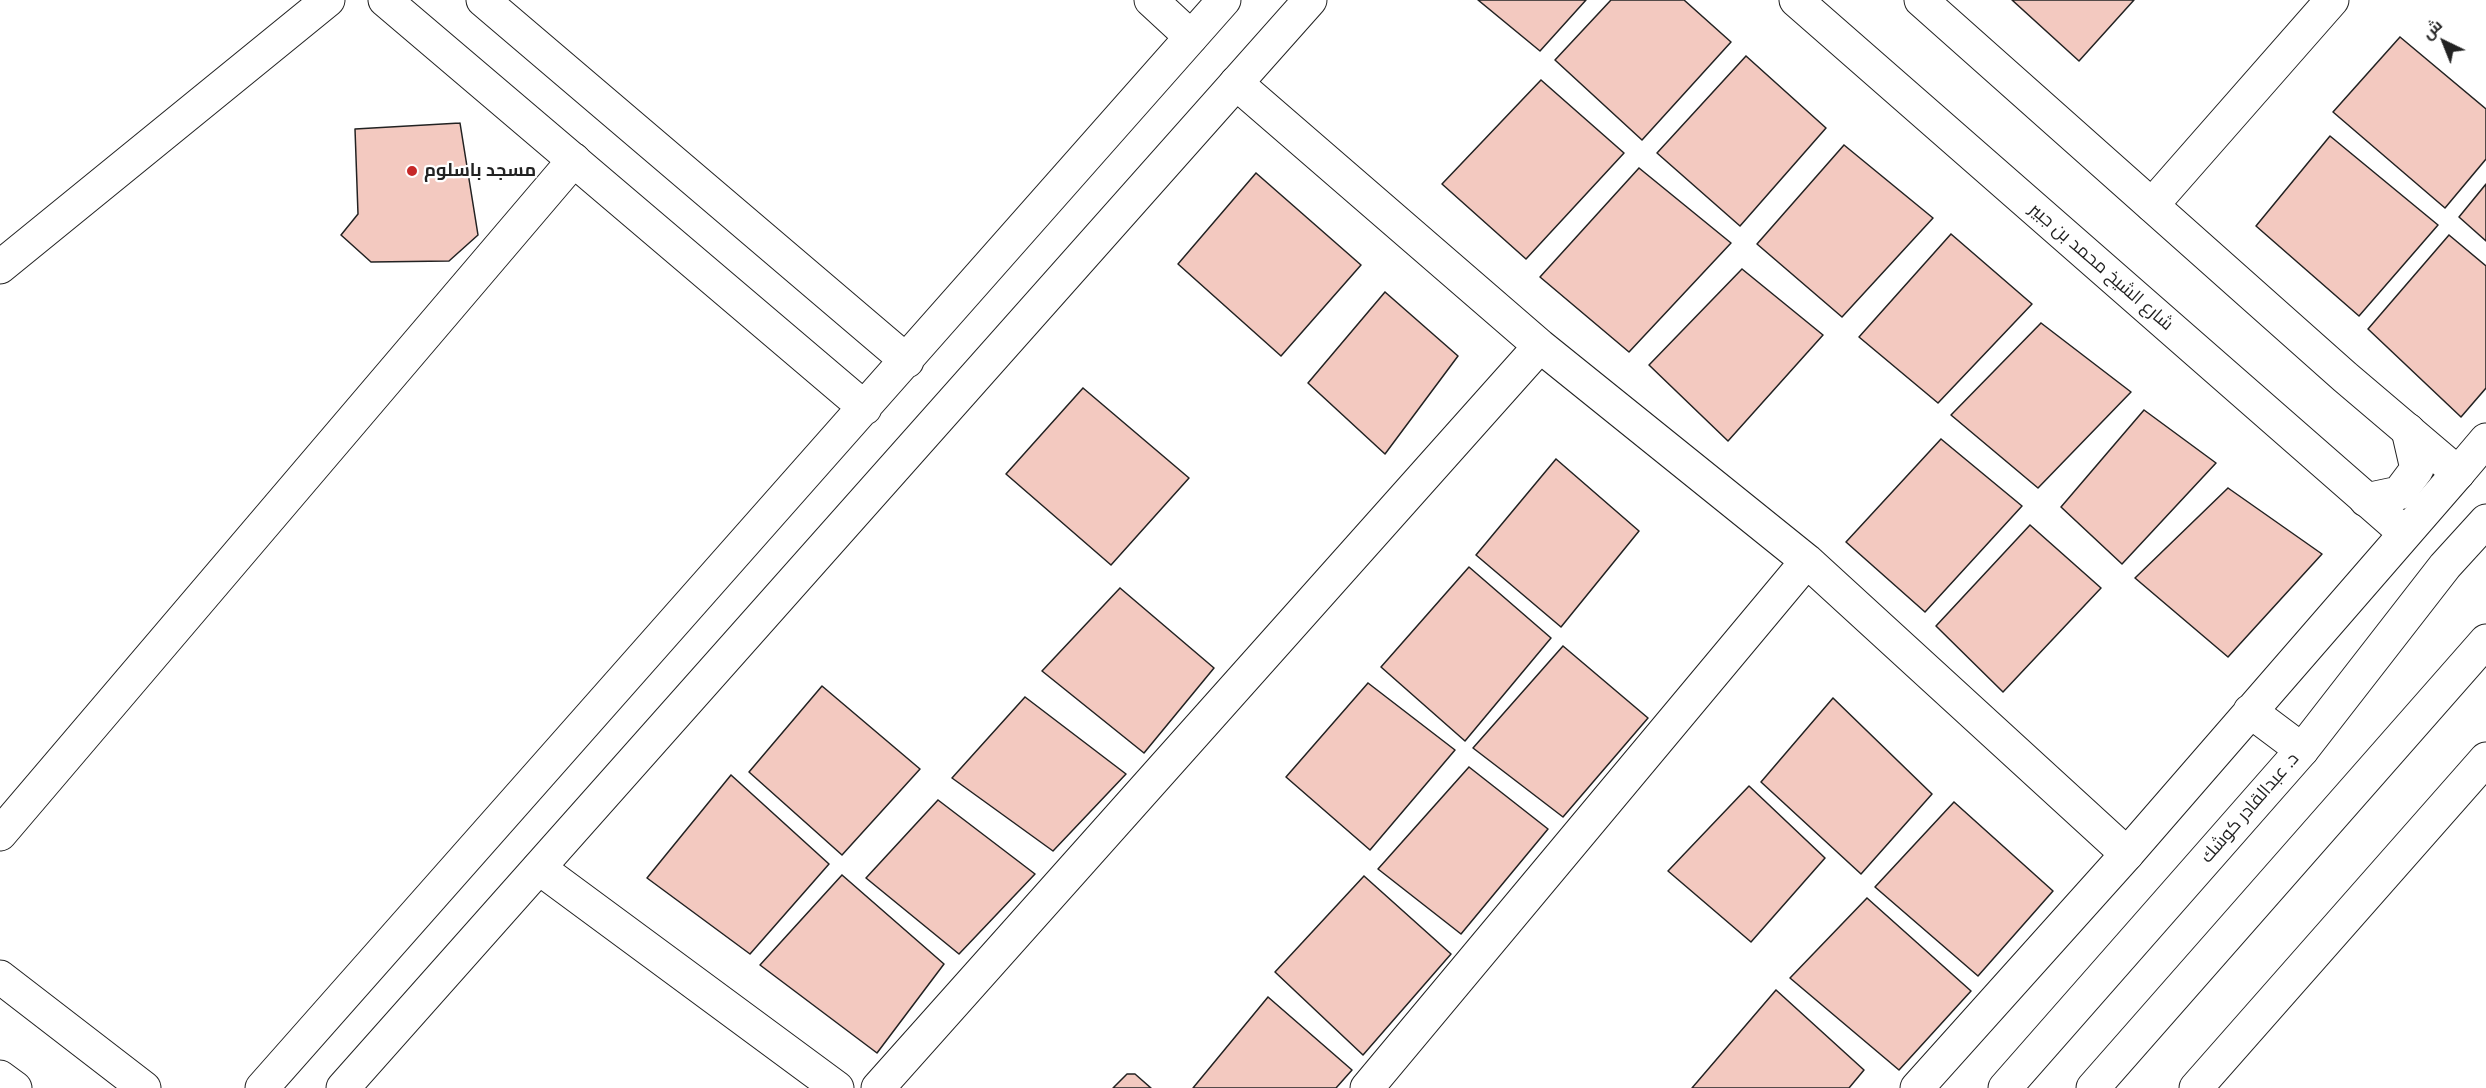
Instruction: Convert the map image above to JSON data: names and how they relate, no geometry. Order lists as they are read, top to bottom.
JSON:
{
  "streets": {
    "street": ["شارع الشيخ محمد بن جبير", "د. عبدالقادر كوشك"]
  },
  "places": ["مسجد باسلوم"],
  "north": "top left"
}
